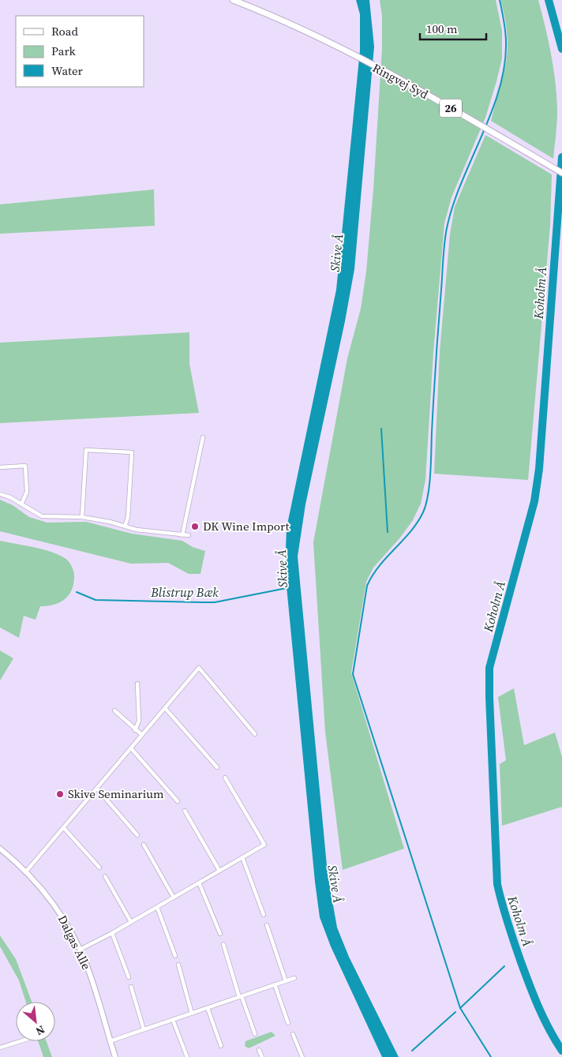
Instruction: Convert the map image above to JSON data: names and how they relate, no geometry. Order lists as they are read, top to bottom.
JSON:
{
  "streets": {
    "main road": ["Ringvej Syd", "26"],
    "street": ["Dalgas Alle"]
  },
  "water": ["Skive Å", "Koholm Å", "Blistrup Bæk"],
  "places": ["DK Wine Import", "Skive Seminarium"],
  "legend": ["Road", "Park", "Water"],
  "scale_bar": "100 m",
  "north": "bottom right"
}
